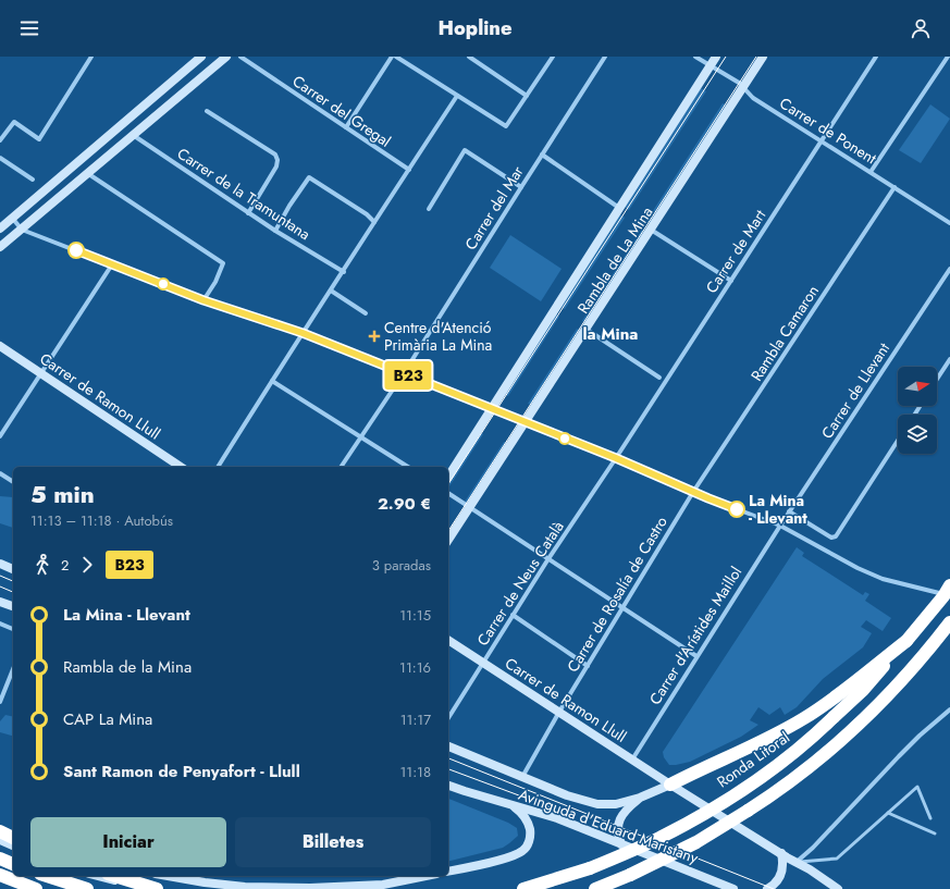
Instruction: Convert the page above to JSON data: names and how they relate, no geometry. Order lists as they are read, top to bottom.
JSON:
{
  "streets": {
    "highway": ["Ronda Litoral"],
    "street": [
      "Carrer del Gregal",
      "Carrer de Ponent",
      "Carrer de la Tramuntana",
      "Carrer del Mar",
      "Carrer de Mart",
      "Rambla de La Mina",
      "Rambla Camaron",
      "Carrer de Llevant",
      "Carrer de Ramon Llull",
      "Carrer de Neus Català",
      "Carrer de Rosalía de Castro",
      "Carrer d'Arístides Maillol",
      "Avinguda d'Eduard Maristany"
    ]
  },
  "crossings": [
    ["Carrer de Ponent", "Carrer de Mart"],
    ["Carrer de Ponent", "Rambla de La Mina"],
    ["Carrer de Ponent", "Rambla Camaron"],
    ["Carrer de Mart", "Carrer de Neus Català"],
    ["Rambla Camaron", "Carrer de Rosalía de Castro"],
    ["Carrer de Llevant", "Carrer d'Arístides Maillol"],
    ["Carrer de Ramon Llull", "Carrer de Neus Català"],
    ["Carrer de Ramon Llull", "Carrer de Rosalía de Castro"],
    ["Carrer de Ramon Llull", "Carrer d'Arístides Maillol"],
    ["Carrer de Ramon Llull", "Avinguda d'Eduard Maristany"],
    ["Carrer de Rosalía de Castro", "Avinguda d'Eduard Maristany"]
  ],
  "districts": ["la Mina"],
  "places": {
    "health": ["Centre d'Atenció Primària La Mina"],
    "other": ["La Mina - Llevant"]
  },
  "lines": ["bus line B23"],
  "north": "right",
  "page": {
    "header": "Hopline",
    "on_map": "B23",
    "heading": ["5 min", "11:13 – 11:18 · Autobús", "2.90 €"],
    "legs": ["2", "B23", "3 paradas"],
    "list": [
      {
        "name": "La Mina - Llevant",
        "value": "11:15"
      },
      {
        "name": "Rambla de la Mina",
        "value": "11:16"
      },
      {
        "name": "CAP La Mina",
        "value": "11:17"
      },
      {
        "name": "Sant Ramon de Penyafort - Llull",
        "value": "11:18"
      }
    ],
    "buttons": ["Iniciar", "Billetes"]
  }
}
